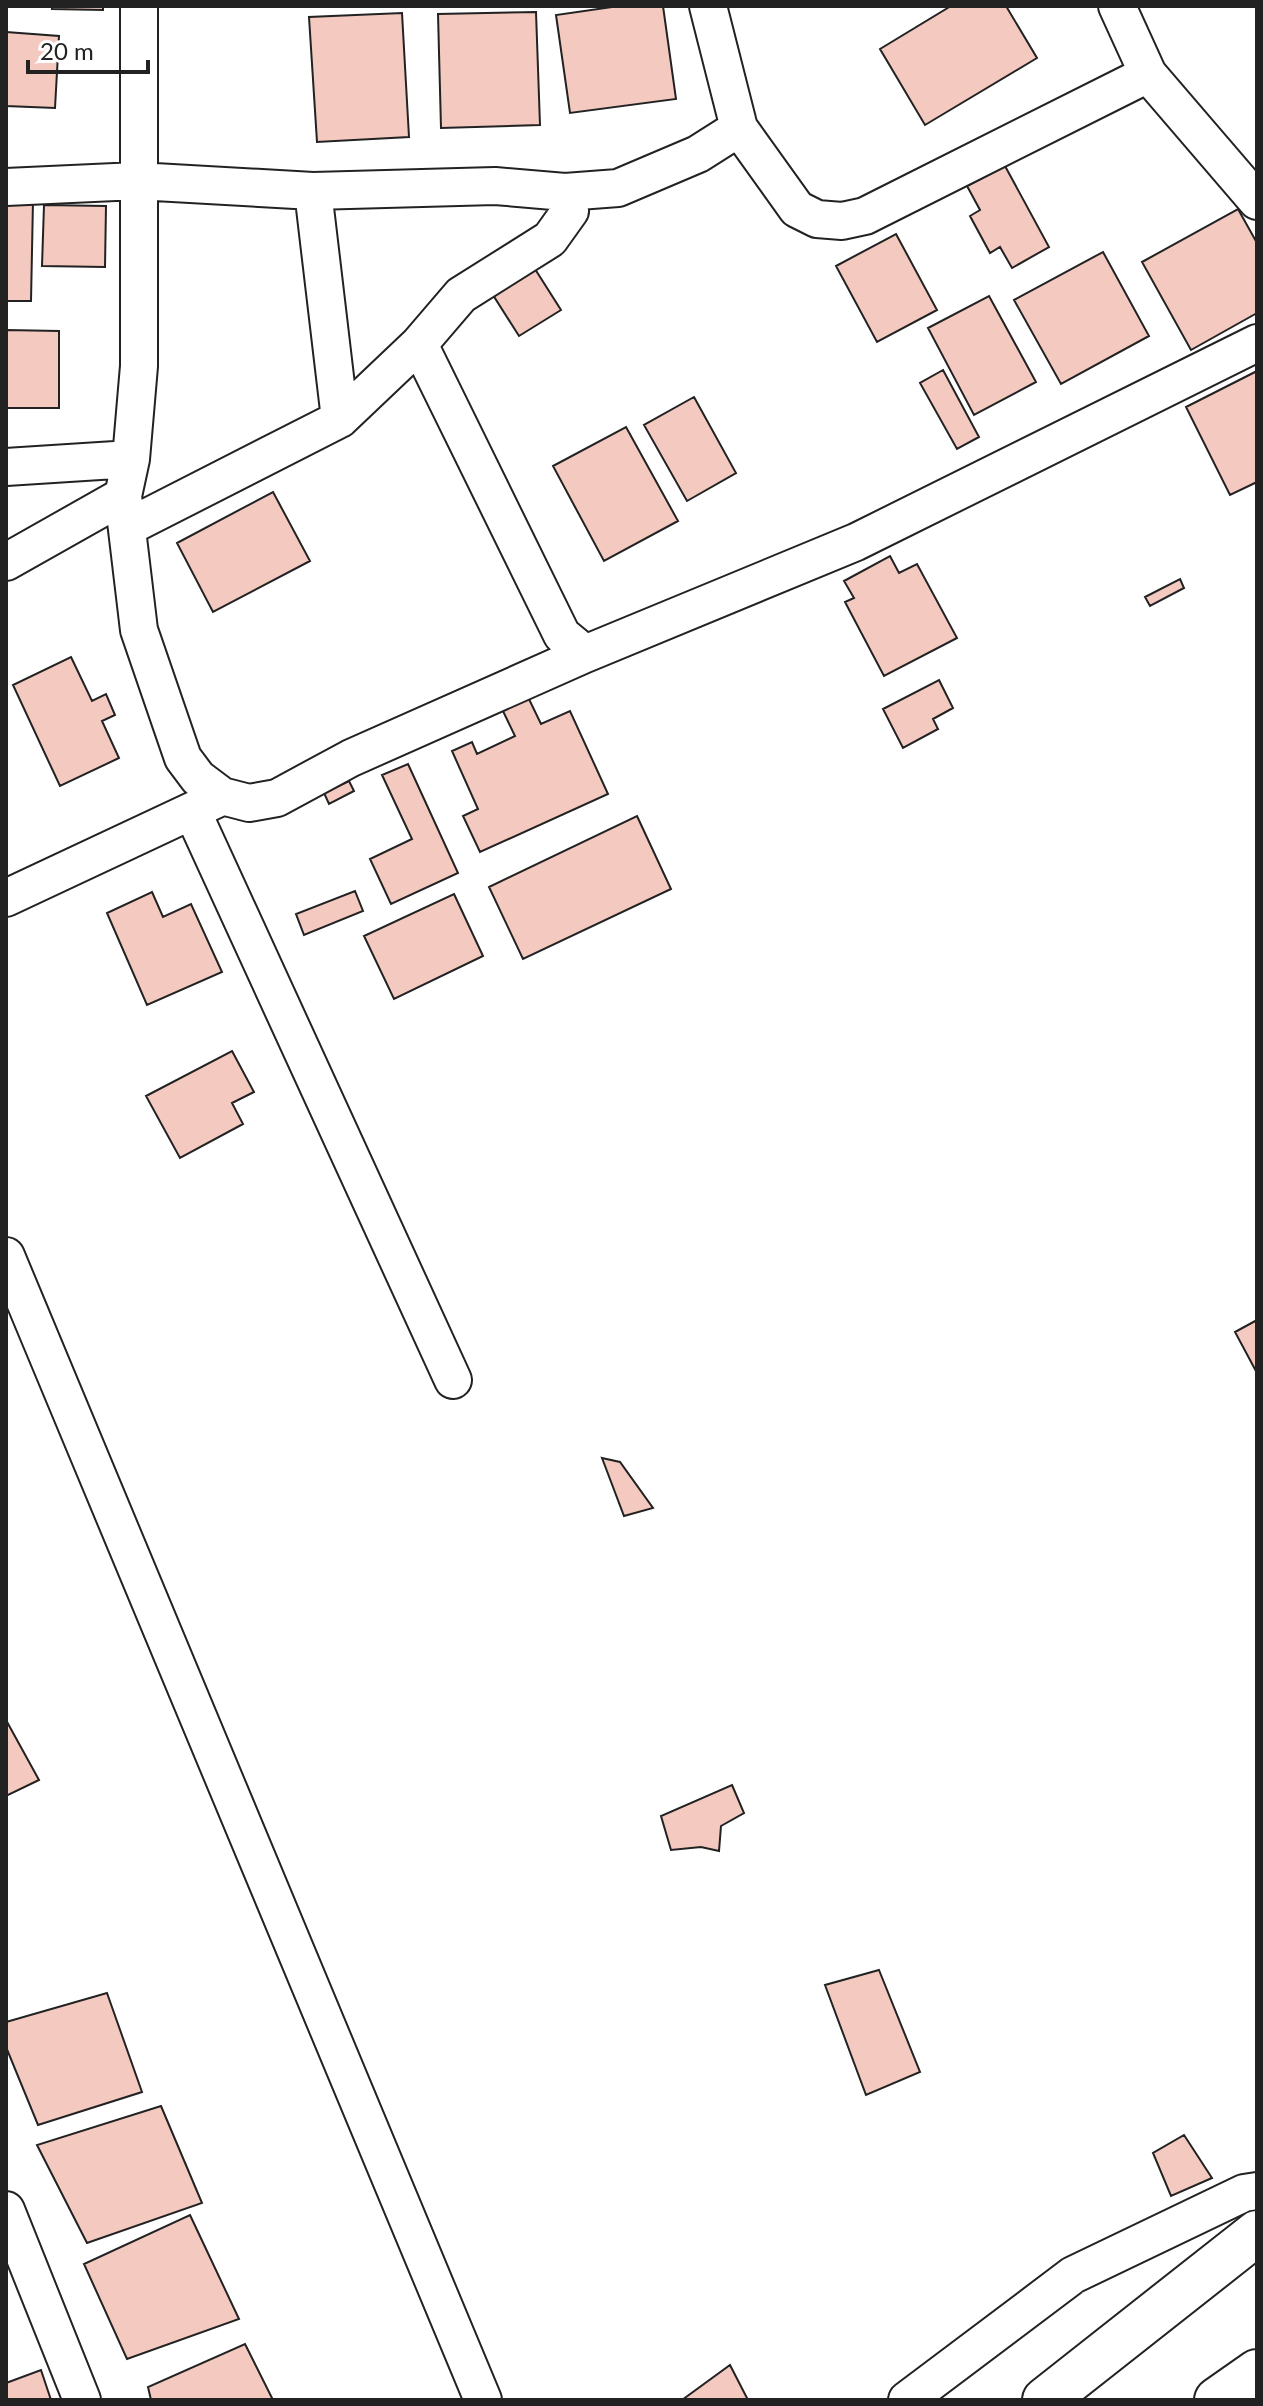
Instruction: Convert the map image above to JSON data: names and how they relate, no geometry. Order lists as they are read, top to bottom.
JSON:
{
  "scale_bar": "20 m"
}
